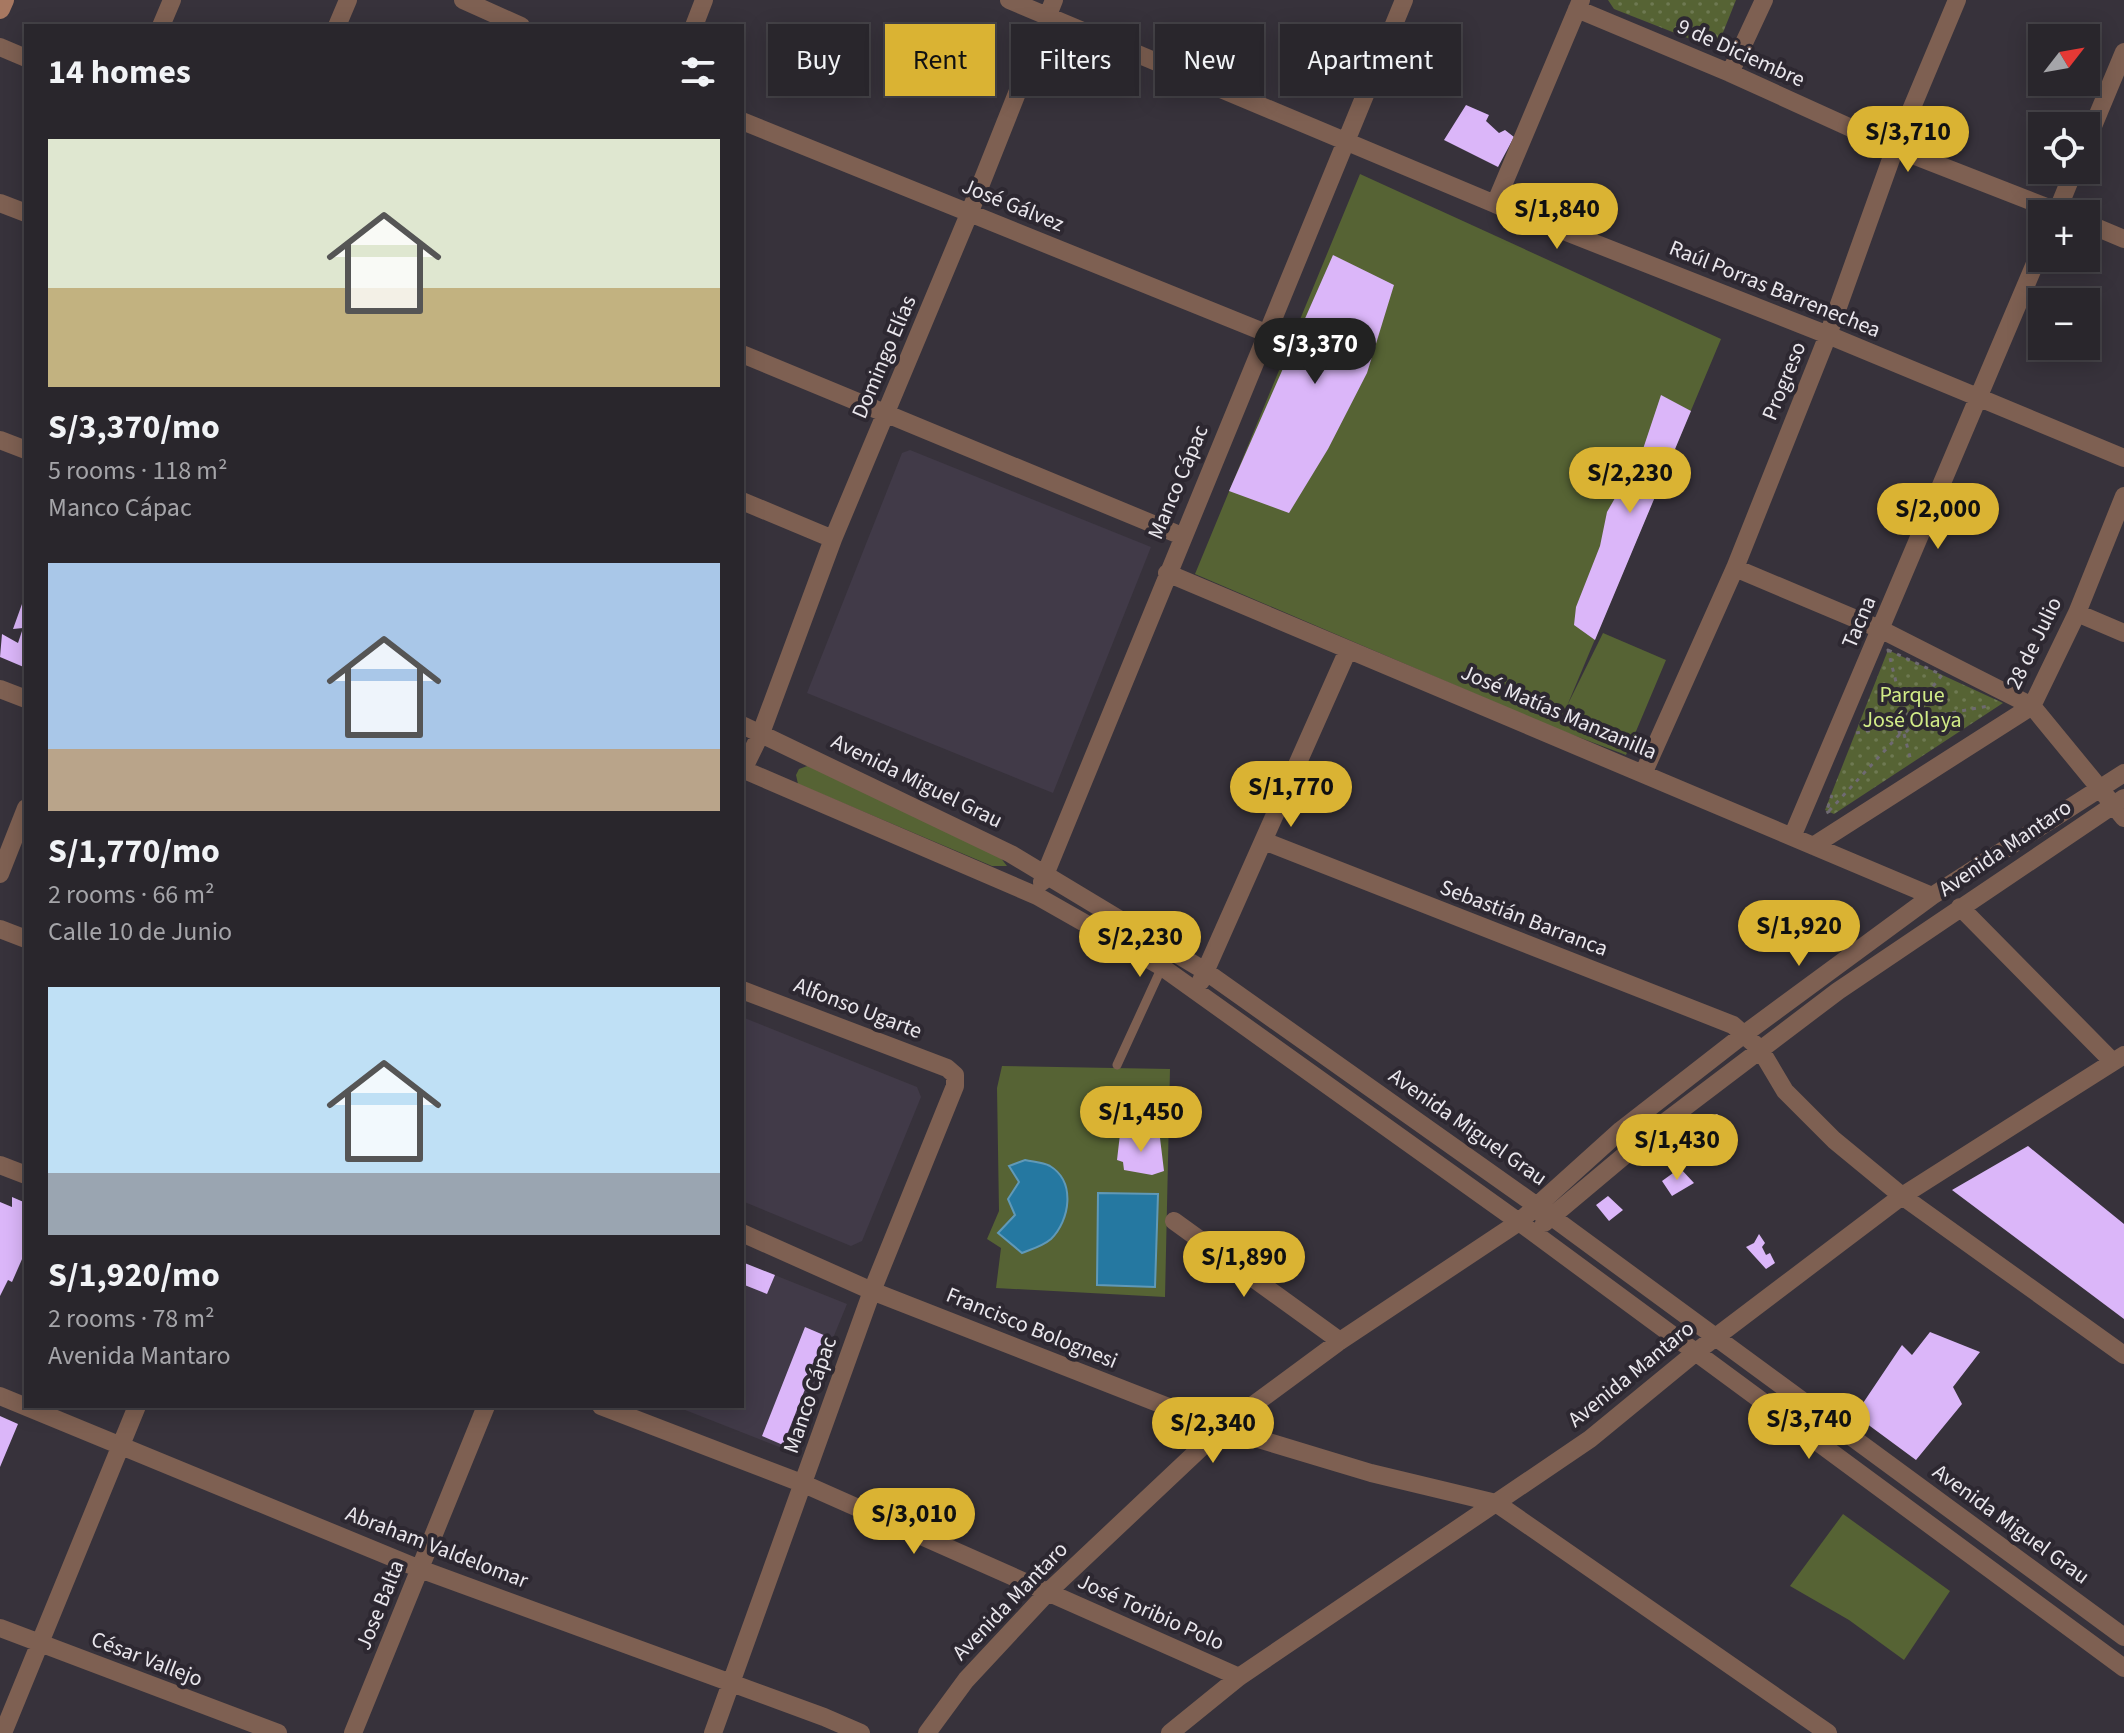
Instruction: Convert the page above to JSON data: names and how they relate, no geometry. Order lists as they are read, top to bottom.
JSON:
{
  "streets": {
    "street": [
      "9 de Diciembre",
      "José Gálvez",
      "Raúl Porras Barrenechea",
      "Domingo Elías",
      "Progreso",
      "Manco Cápac",
      "Tacna",
      "28 de Julio",
      "José Matías Manzanilla",
      "Avenida Miguel Grau",
      "Avenida Mantaro",
      "Sebastián Barranca",
      "Alfonso Ugarte",
      "Francisco Bolognesi",
      "Abraham Valdelomar",
      "Jose Balta",
      "José Toribio Polo",
      "César Vallejo"
    ]
  },
  "crossings": [
    ["9 de Diciembre", "Progreso"],
    ["José Gálvez", "Domingo Elías"],
    ["José Gálvez", "Manco Cápac"],
    ["Raúl Porras Barrenechea", "Domingo Elías"],
    ["Raúl Porras Barrenechea", "Progreso"],
    ["Raúl Porras Barrenechea", "Manco Cápac"],
    ["Raúl Porras Barrenechea", "Tacna"],
    ["Domingo Elías", "Avenida Miguel Grau"],
    ["Progreso", "José Matías Manzanilla"],
    ["Manco Cápac", "José Matías Manzanilla"],
    ["Manco Cápac", "Avenida Miguel Grau"],
    ["Manco Cápac", "Alfonso Ugarte"],
    ["Manco Cápac", "Francisco Bolognesi"],
    ["Manco Cápac", "Abraham Valdelomar"],
    ["Manco Cápac", "José Toribio Polo"],
    ["Tacna", "José Matías Manzanilla"],
    ["28 de Julio", "José Matías Manzanilla"],
    ["Avenida Miguel Grau", "Avenida Mantaro"],
    ["Avenida Mantaro", "Sebastián Barranca"],
    ["Avenida Mantaro", "Francisco Bolognesi"],
    ["Avenida Mantaro", "José Toribio Polo"],
    ["Abraham Valdelomar", "Jose Balta"]
  ],
  "parks": ["Parque José Olaya"],
  "north": "top right",
  "page": {
    "map_buttons": ["+", "−"],
    "chip": [
      "Buy",
      "Rent",
      "Filters",
      "New",
      "Apartment"
    ],
    "heading": "14 homes",
    "price": [
      "S/3,710",
      "S/1,840",
      "S/3,370",
      "S/2,230",
      "S/2,000",
      "S/1,770",
      "S/1,920",
      "S/2,230",
      "S/1,450",
      "S/1,430",
      "S/1,890",
      "S/3,740",
      "S/2,340",
      "S/3,010"
    ],
    "list": [
      {
        "name": "S/3,370/mo",
        "note": "5 rooms · 118 m² · Manco Cápac"
      },
      {
        "name": "S/1,770/mo",
        "note": "2 rooms · 66 m² · Calle 10 de Junio"
      },
      {
        "name": "S/1,920/mo",
        "note": "2 rooms · 78 m² · Avenida Mantaro"
      }
    ]
  }
}
